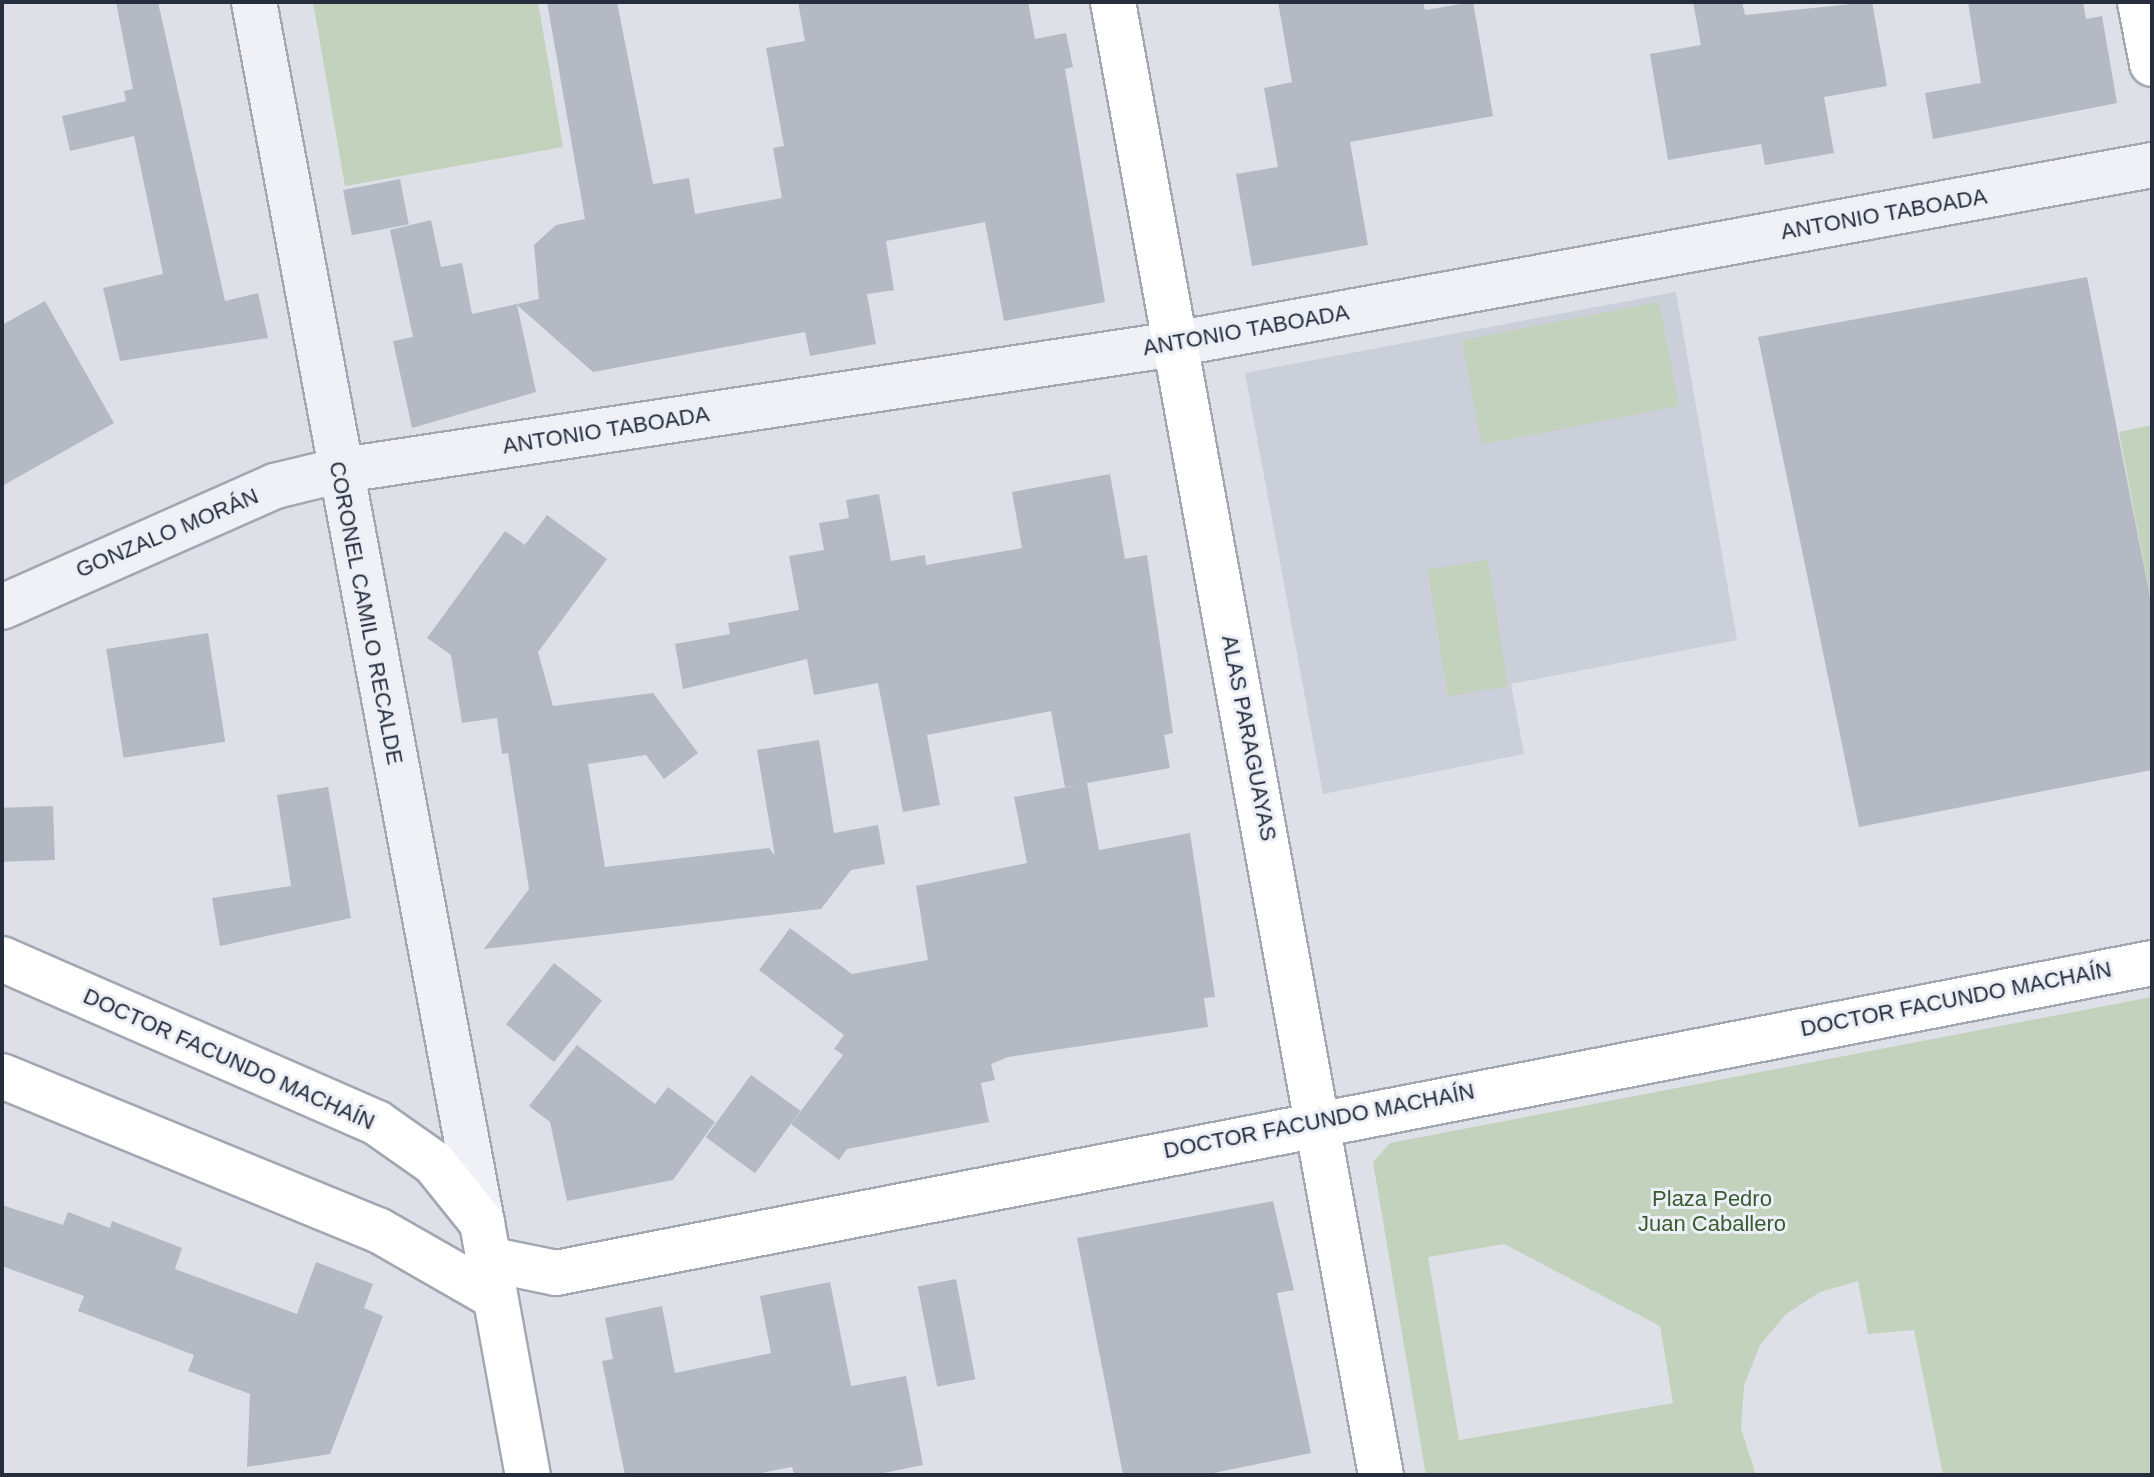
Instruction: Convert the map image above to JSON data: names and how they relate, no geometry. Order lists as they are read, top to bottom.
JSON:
{
  "streets": {
    "main road": ["CORONEL CAMILO RECALDE", "ALAS PARAGUAYAS", "DOCTOR FACUNDO MACHAÍN"],
    "street": ["ANTONIO TABOADA", "GONZALO MORÁN"]
  },
  "crossings": [
    ["ANTONIO TABOADA", "GONZALO MORÁN"],
    ["ANTONIO TABOADA", "CORONEL CAMILO RECALDE"],
    ["ANTONIO TABOADA", "ALAS PARAGUAYAS"],
    ["GONZALO MORÁN", "CORONEL CAMILO RECALDE"],
    ["CORONEL CAMILO RECALDE", "DOCTOR FACUNDO MACHAÍN"],
    ["ALAS PARAGUAYAS", "DOCTOR FACUNDO MACHAÍN"]
  ],
  "parks": ["Plaza Pedro Juan Caballero"]
}
